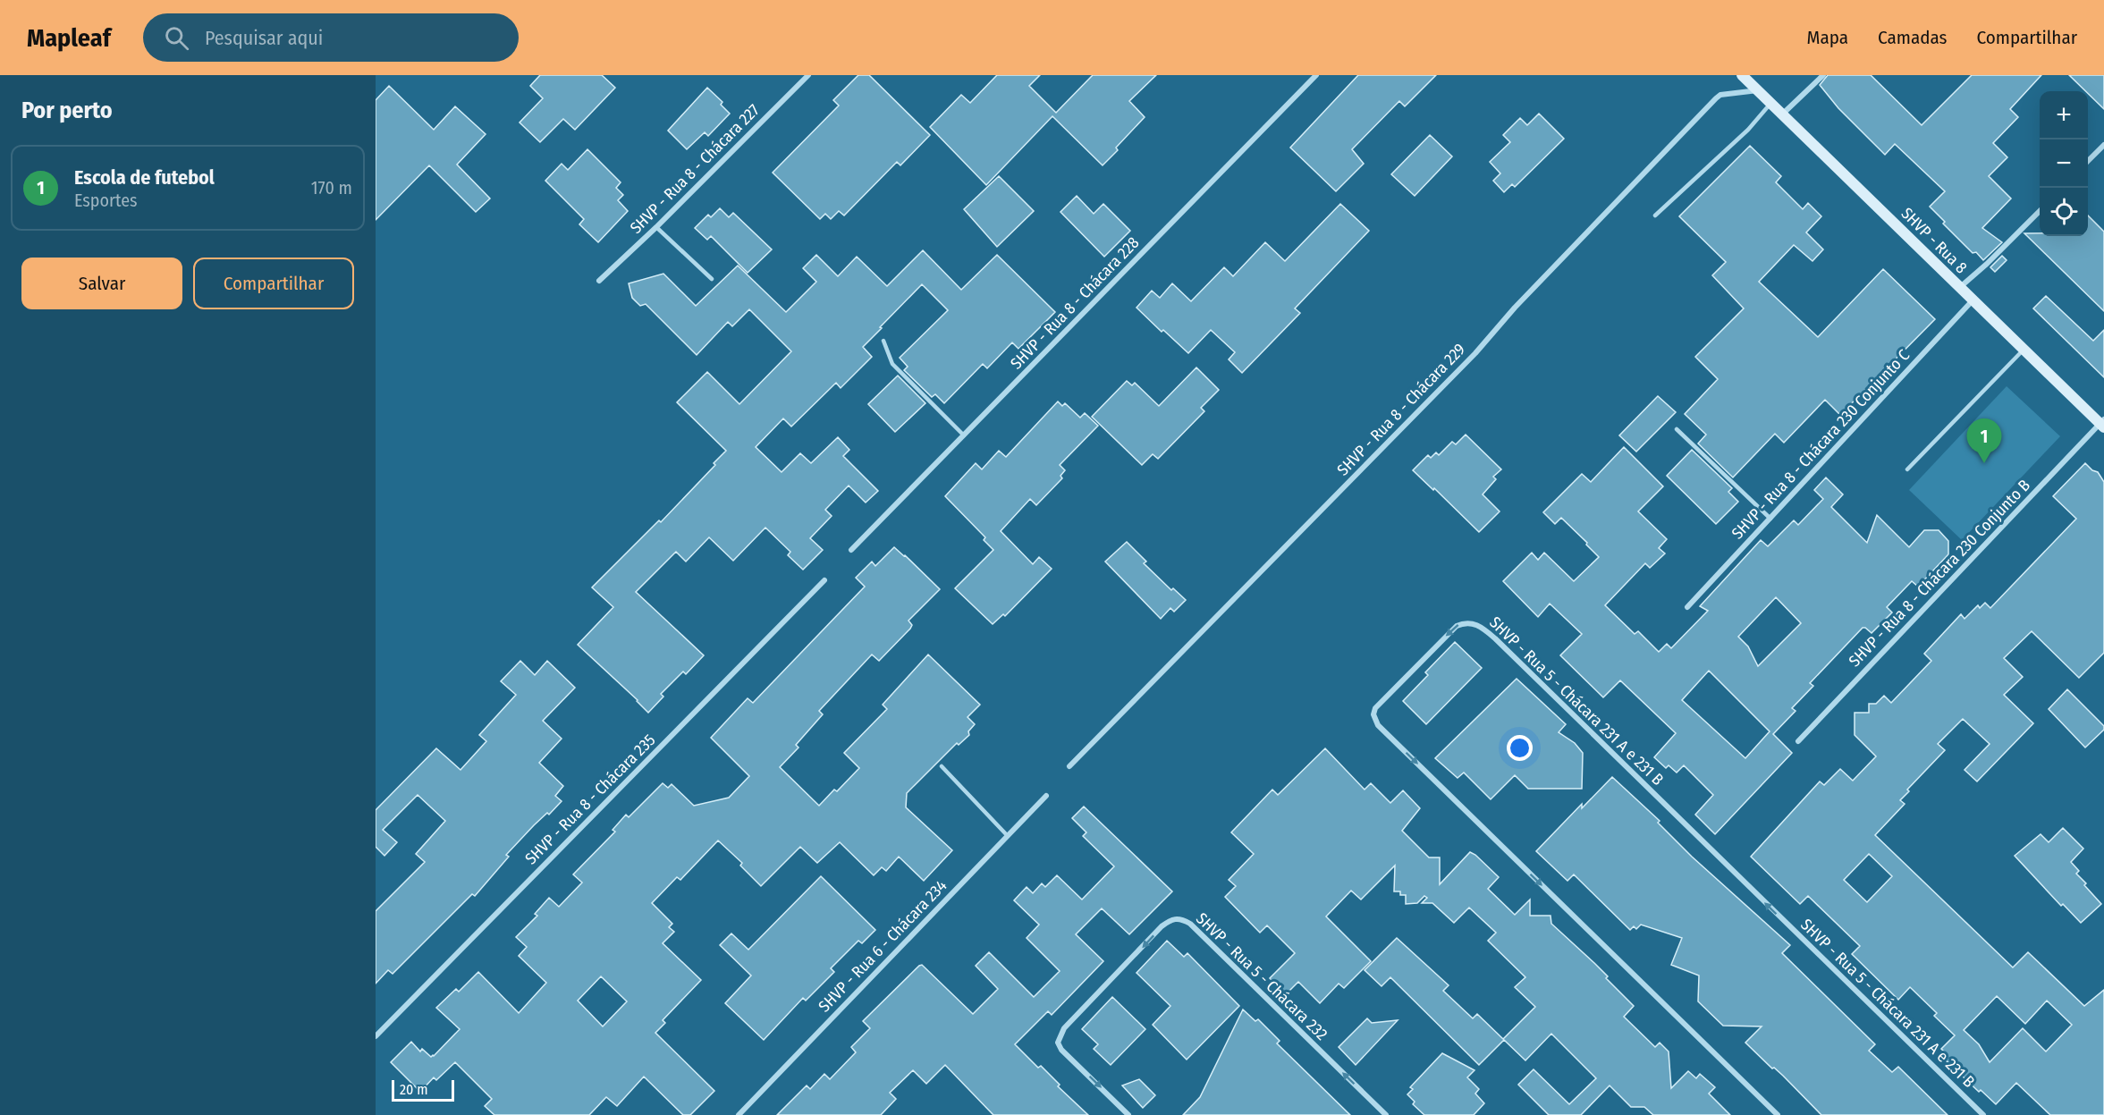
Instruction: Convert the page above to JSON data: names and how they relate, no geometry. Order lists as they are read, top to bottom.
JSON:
{
  "streets": {
    "street": [
      "SHVP - Rua 8 - Chácara 227",
      "SHVP - Rua 8",
      "SHVP - Rua 8 - Chácara 228",
      "SHVP - Rua 8 - Chácara 229",
      "SHVP - Rua 8 - Chácara 230 Conjunto C",
      "SHVP - Rua 8 - Chácara 230 Conjunto B",
      "SHVP - Rua 5 - Chácara 231 A e 231 B",
      "SHVP - Rua 8 - Chácara 235",
      "SHVP - Rua 6 - Chácara 234",
      "SHVP - Rua 5 - Chácara 232"
    ]
  },
  "crossings": [
    ["SHVP - Rua 8", "SHVP - Rua 8 - Chácara 229"],
    ["SHVP - Rua 8", "SHVP - Rua 8 - Chácara 230 Conjunto C"],
    ["SHVP - Rua 8", "SHVP - Rua 8 - Chácara 230 Conjunto B"]
  ],
  "scale_bar": "20 m",
  "page": {
    "header": "Mapleaf",
    "search": "Pesquisar aqui",
    "nav": ["Mapa", "Camadas", "Compartilhar"],
    "heading": "Por perto",
    "map_buttons": ["+", "−"],
    "list": [
      {
        "mark": "1",
        "name": "Escola de futebol",
        "note": "Esportes",
        "value": "170 m"
      }
    ],
    "buttons": ["Salvar", "Compartilhar"],
    "pins": "1",
    "scale": "20 m"
  }
}
